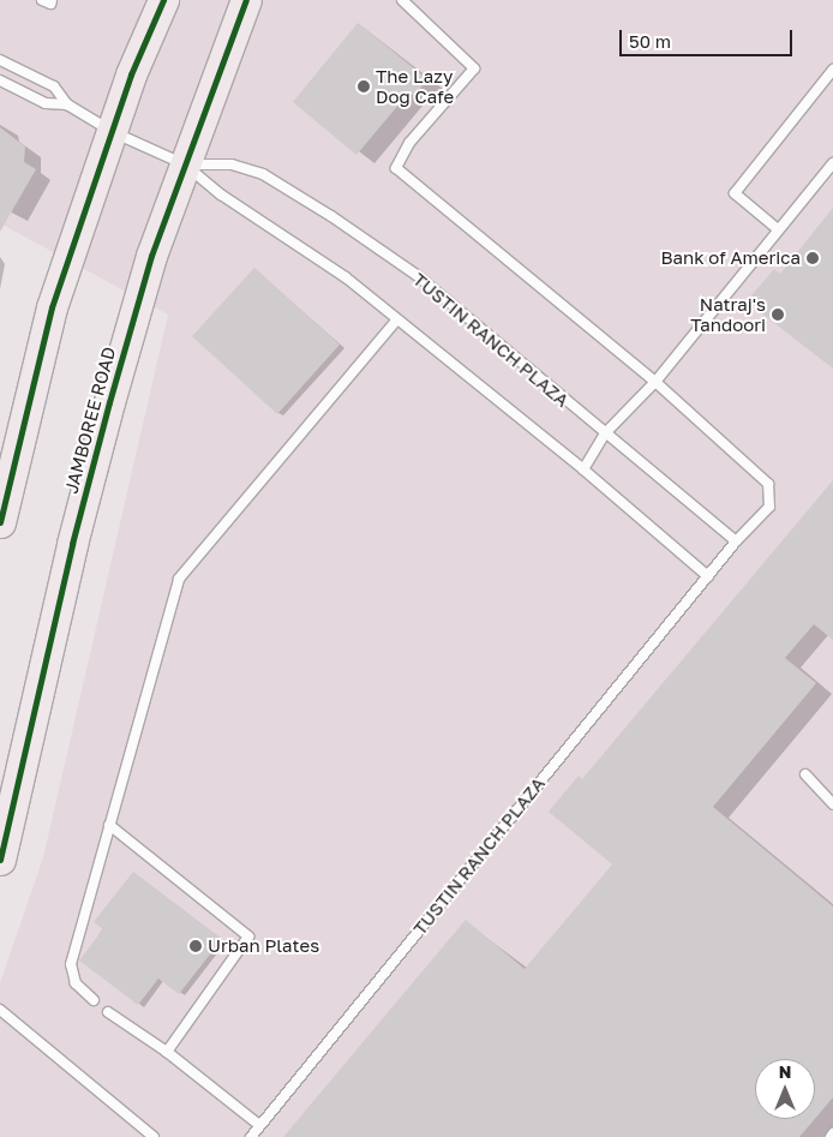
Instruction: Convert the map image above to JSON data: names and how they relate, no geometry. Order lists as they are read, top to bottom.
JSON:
{
  "streets": {
    "main road": ["JAMBOREE ROAD"],
    "lane": ["TUSTIN RANCH PLAZA"]
  },
  "crossings": [
    ["TUSTIN RANCH PLAZA", "JAMBOREE ROAD"]
  ],
  "places": [
    "The Lazy Dog Cafe",
    "Bank of America",
    "Natraj's Tandoori",
    "Urban Plates"
  ],
  "scale_bar": "50 m",
  "north": "top"
}
